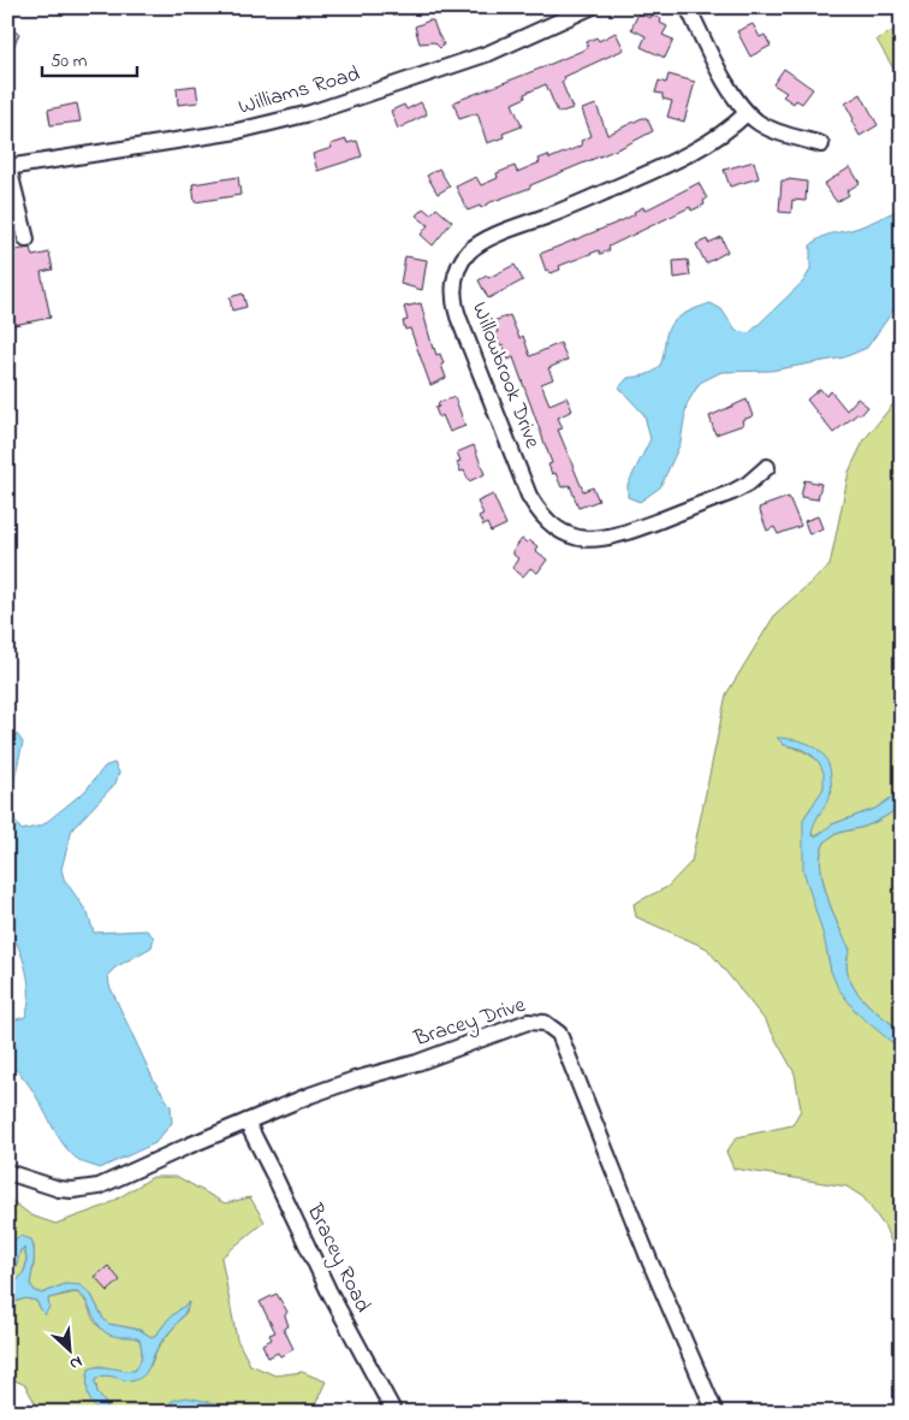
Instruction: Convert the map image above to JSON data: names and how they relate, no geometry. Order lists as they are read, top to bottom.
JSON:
{
  "streets": {
    "street": [
      "Williams Road",
      "Willowbrook Drive",
      "Bracey Drive",
      "Bracey Road"
    ]
  },
  "crossings": [
    ["Bracey Drive", "Bracey Road"]
  ],
  "scale_bar": "50 m",
  "north": "bottom right"
}
